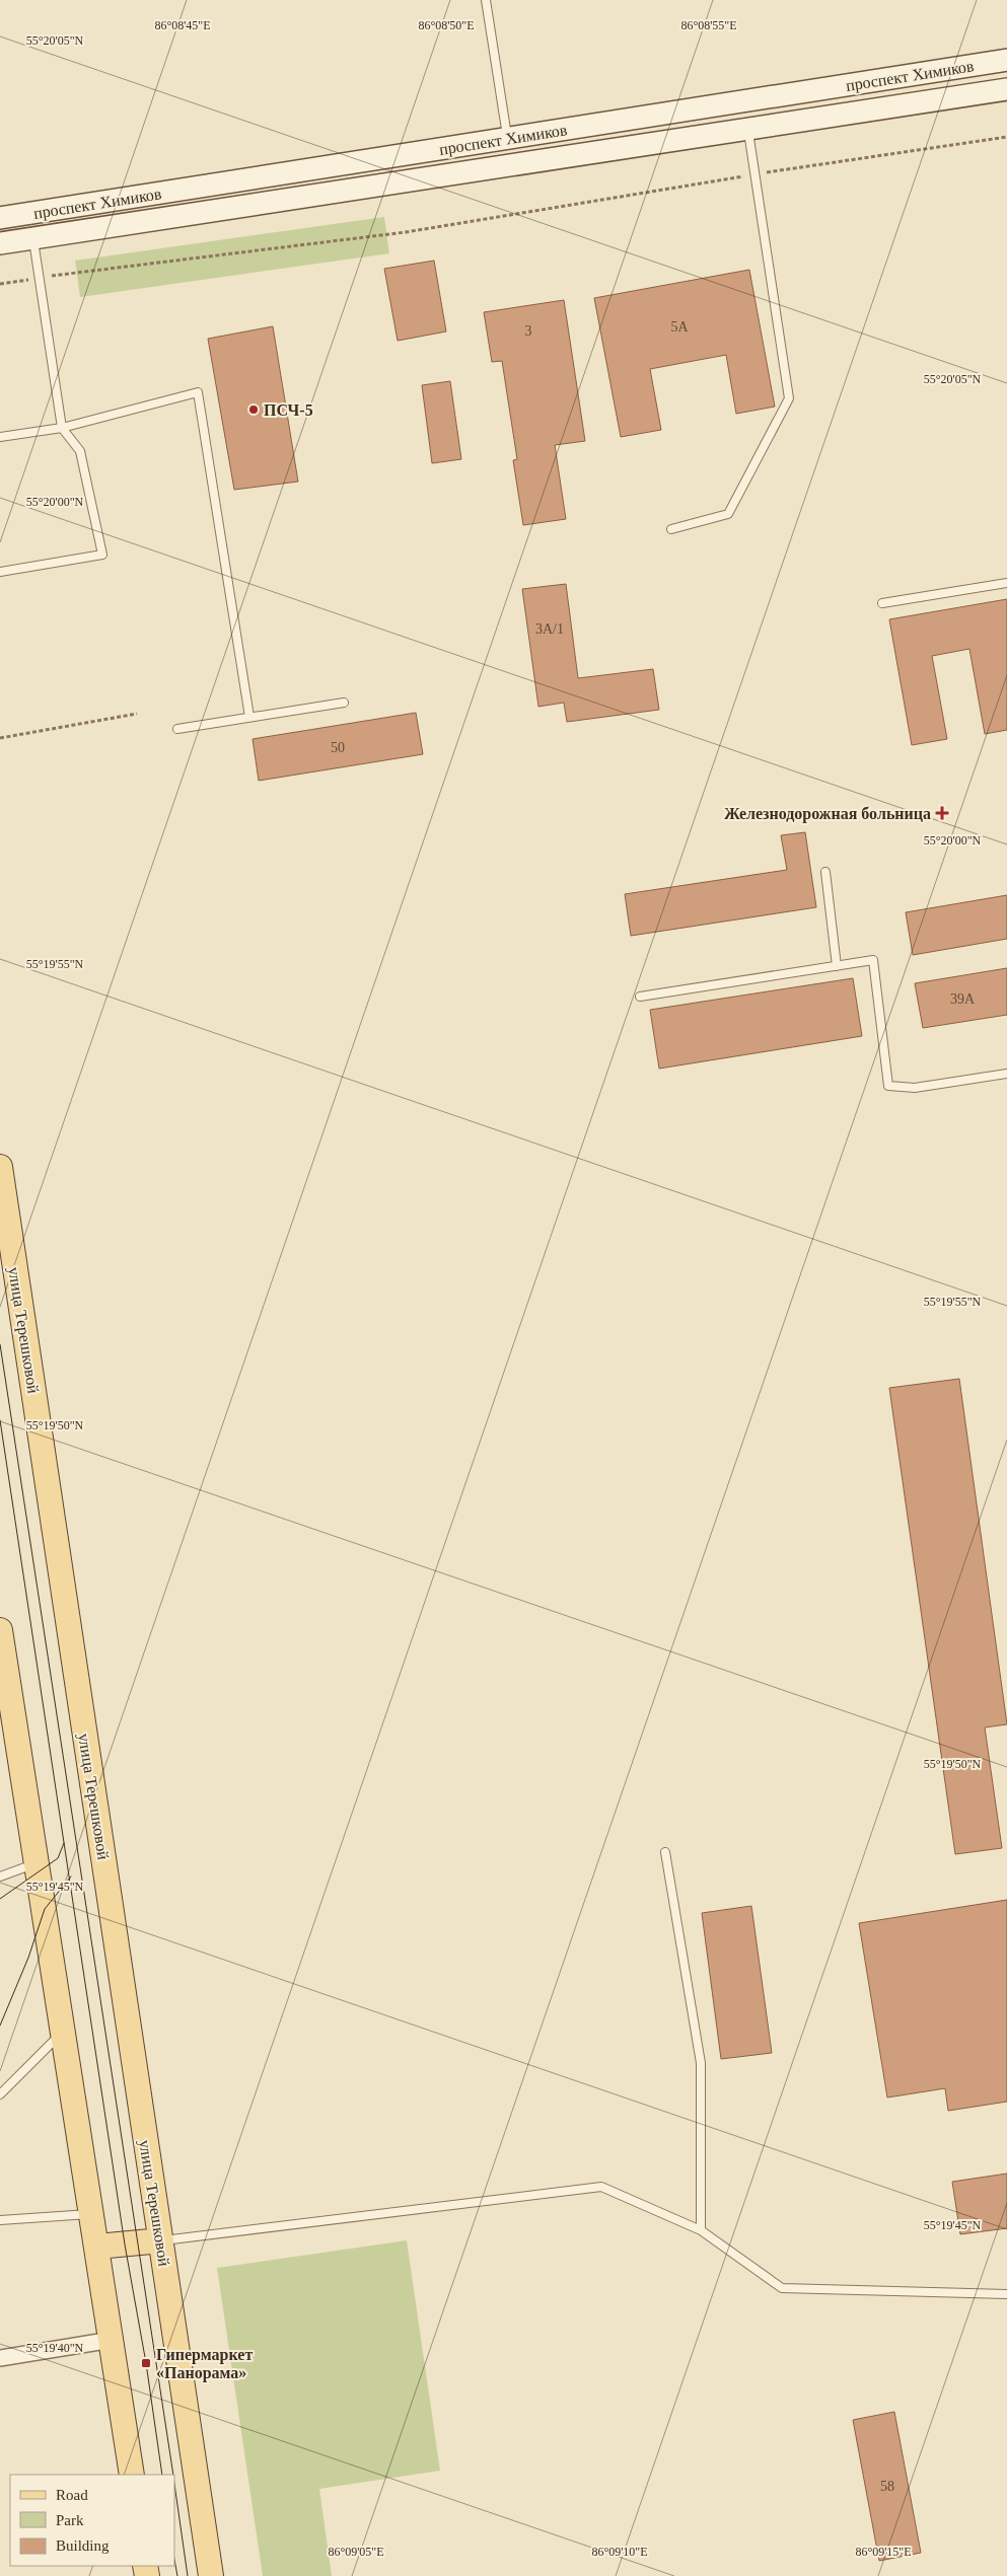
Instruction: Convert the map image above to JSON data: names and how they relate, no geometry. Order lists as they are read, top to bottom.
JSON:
{
  "streets": {
    "main road": ["проспект Химиков", "улица Терешковой"]
  },
  "places": {
    "other": ["ПСЧ-5"],
    "health": ["Железнодорожная больница"],
    "transit": ["Гипермаркет «Панорама»"]
  },
  "house_numbers": [
    "5А",
    "3",
    "3А/1",
    "50",
    "39А",
    "58"
  ],
  "legend": ["Road", "Park", "Building"],
  "coordinates": [
    "86°08'50\"E",
    "86°08'55\"E",
    "86°08'45\"E",
    "55°20'05\"N",
    "55°20'00\"N",
    "55°19'55\"N",
    "55°19'50\"N",
    "55°19'45\"N",
    "55°19'40\"N",
    "86°09'05\"E",
    "86°09'10\"E",
    "86°09'15\"E"
  ]
}
